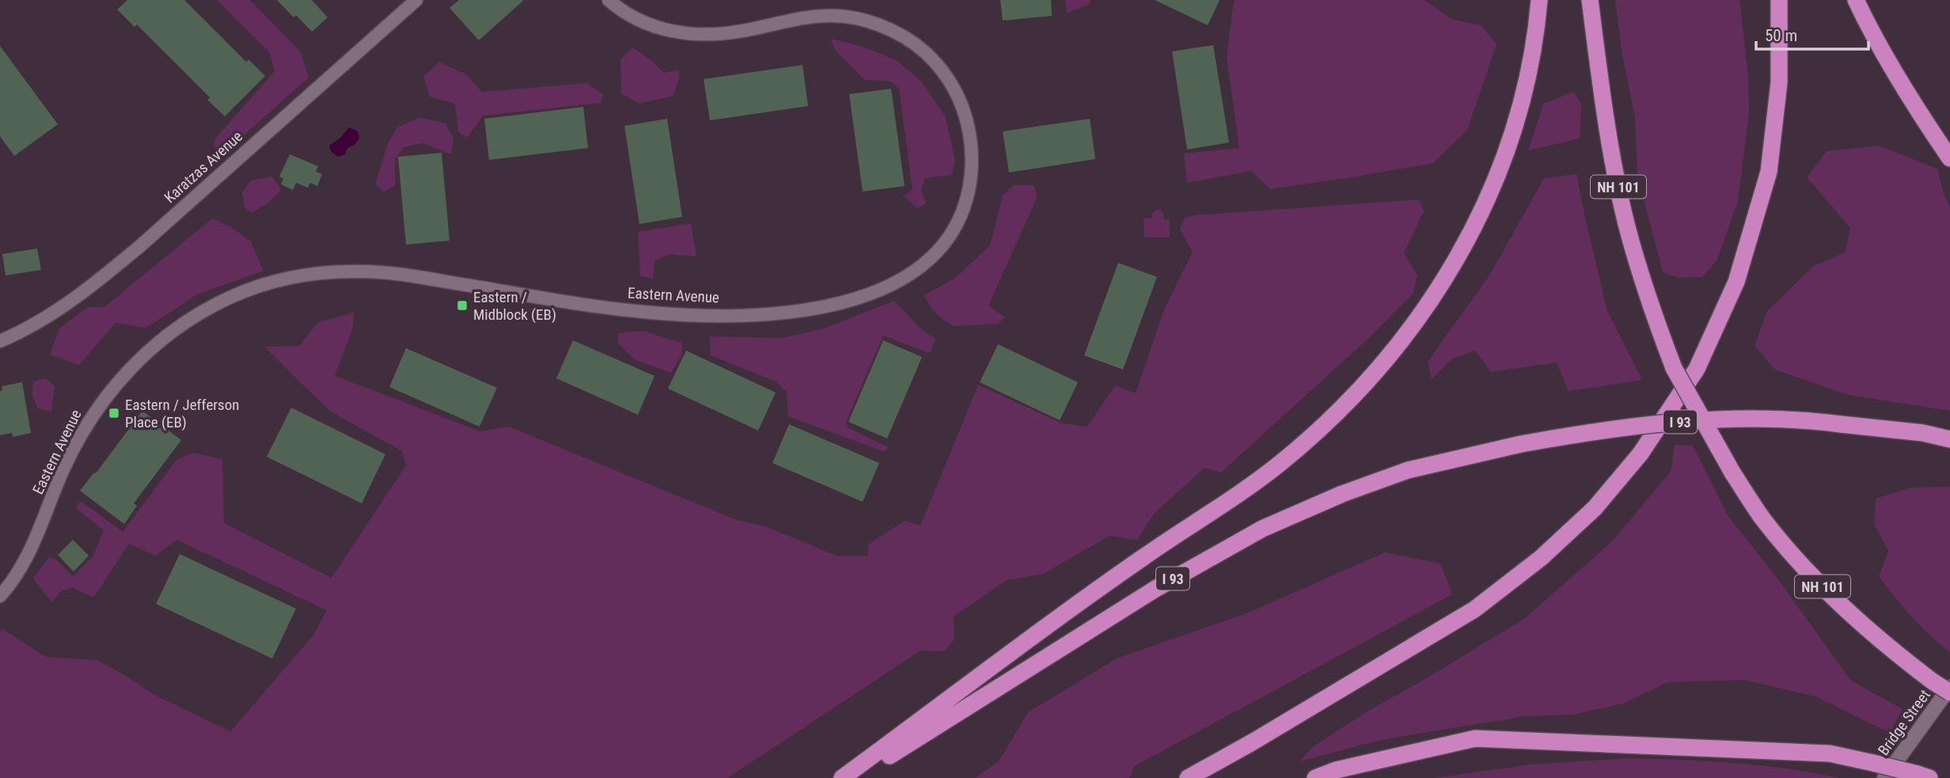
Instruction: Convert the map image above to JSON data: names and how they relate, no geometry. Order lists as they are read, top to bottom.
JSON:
{
  "streets": {
    "highway": ["NH 101", "I 93"],
    "street": ["Karatzas Avenue", "Eastern Avenue", "Bridge Street"]
  },
  "places": {
    "transit": ["Eastern / Midblock (EB)", "Eastern / Jefferson Place (EB)"]
  },
  "scale_bar": "50 m"
}
